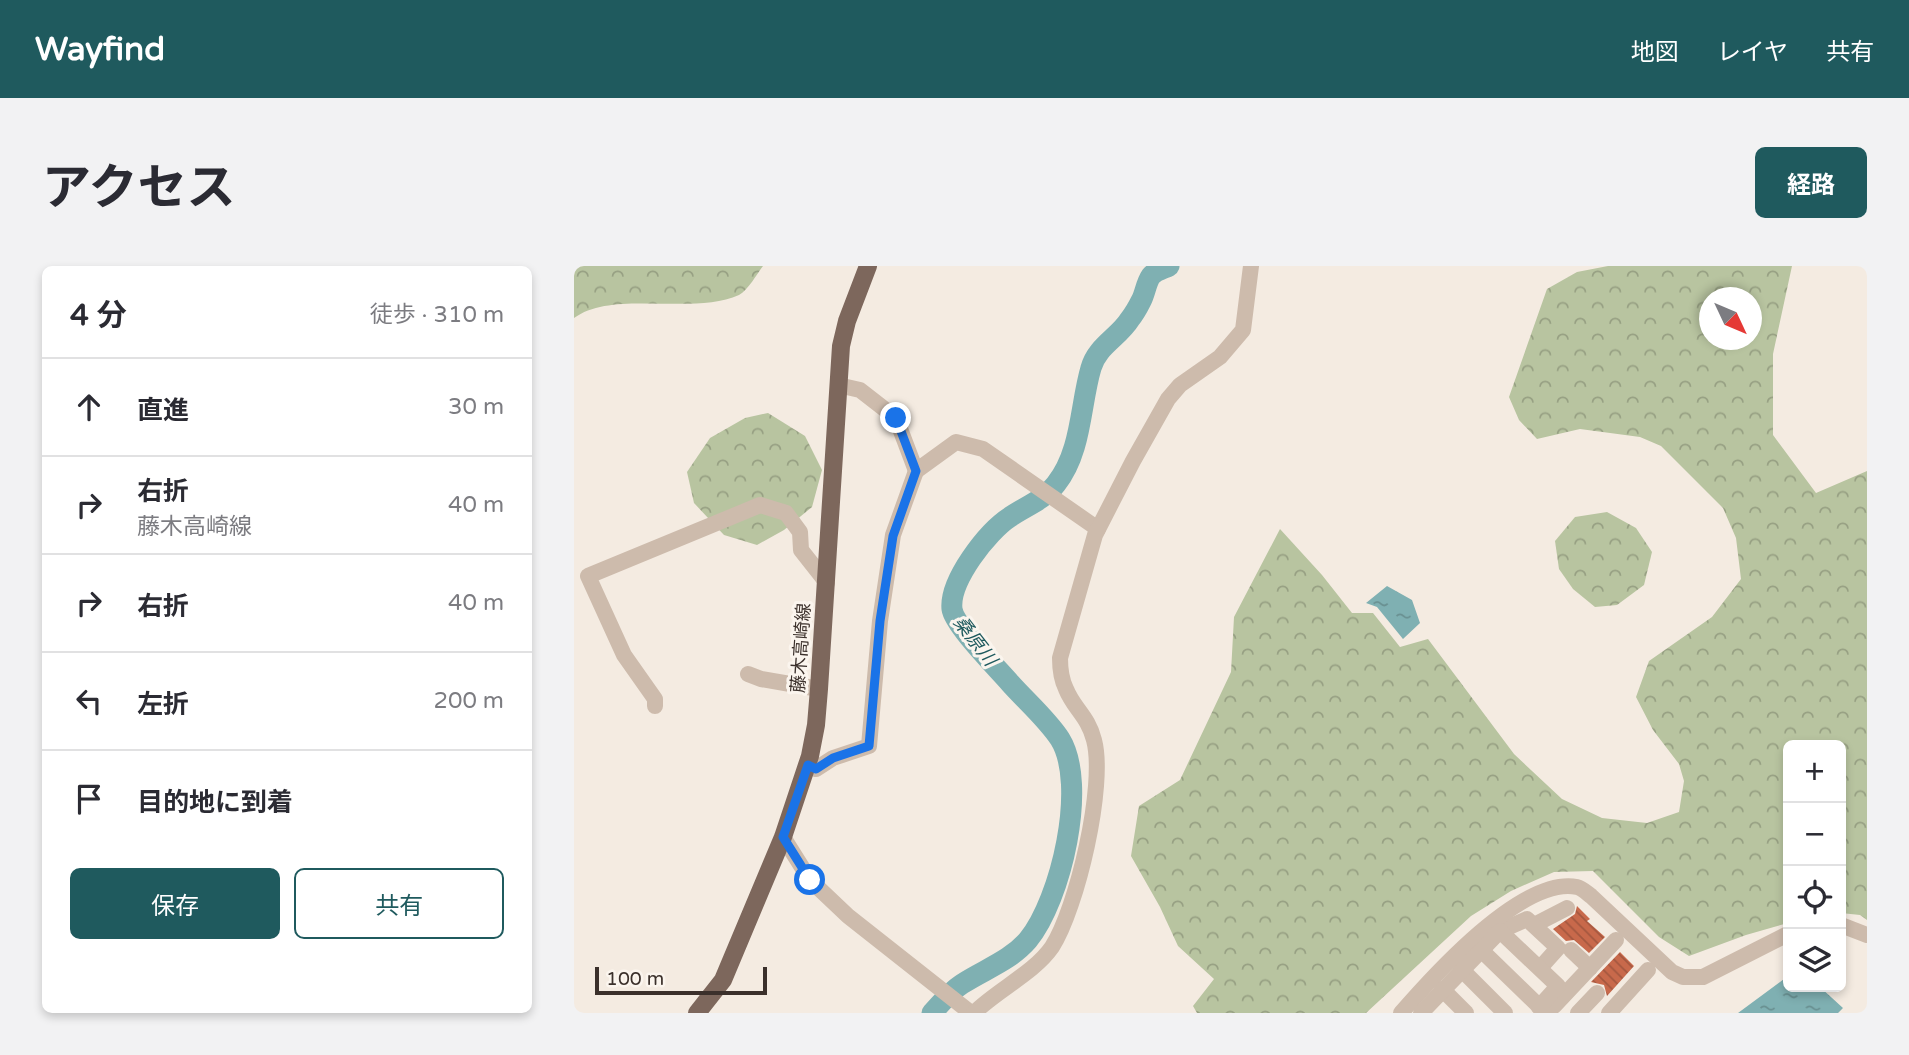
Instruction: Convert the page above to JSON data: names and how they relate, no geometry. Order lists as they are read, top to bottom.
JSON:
{
  "streets": {
    "main road": ["藤木高崎線"]
  },
  "water": ["桑原川"],
  "scale_bar": "100 m",
  "north": "bottom right",
  "page": {
    "header": "Wayfind",
    "nav": ["地図", "レイヤ", "共有"],
    "title": "アクセス",
    "buttons": [
      "経路",
      ["保存", "共有"]
    ],
    "heading": ["4 分", "徒歩 · 310 m"],
    "list": [
      ["直進", "30 m"],
      ["右折", "藤木高崎線", "40 m"],
      ["右折", "40 m"],
      ["左折", "200 m"],
      "目的地に到着"
    ],
    "map_buttons": ["+", "−"],
    "scale": "100 m"
  }
}
